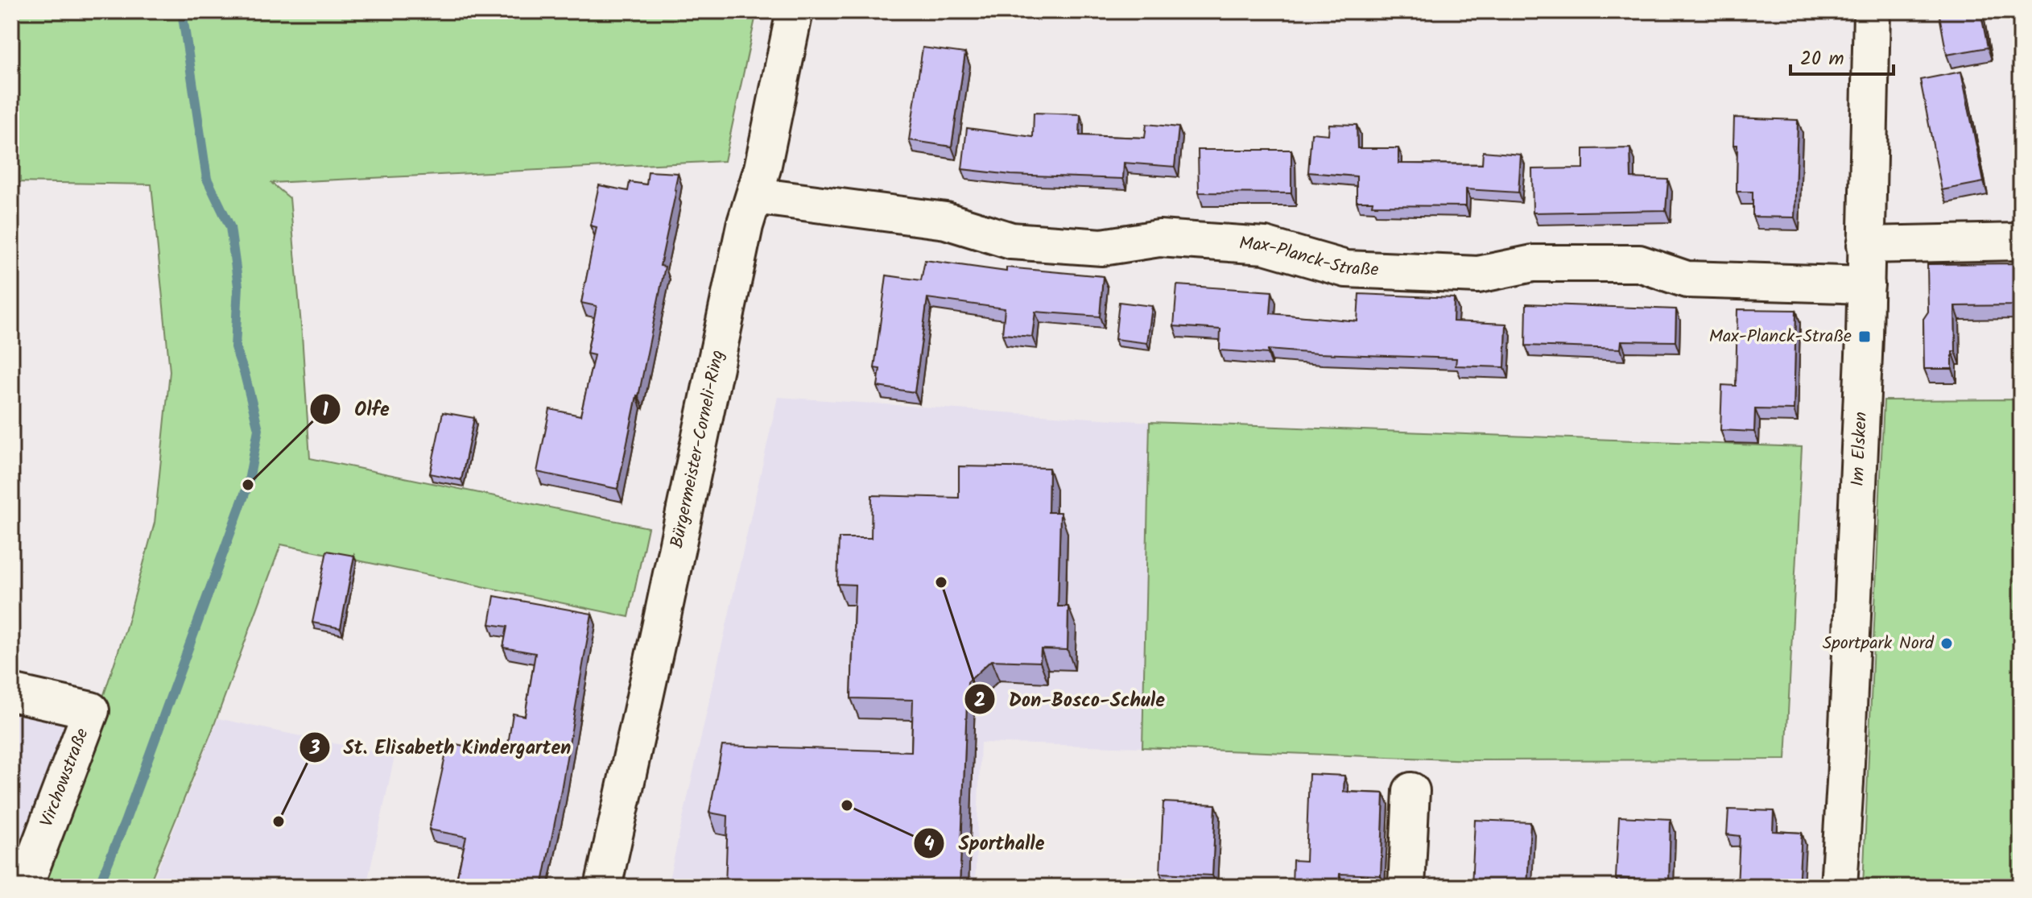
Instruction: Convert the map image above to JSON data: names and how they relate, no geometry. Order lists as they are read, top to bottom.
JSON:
{
  "streets": {
    "street": [
      "Max-Planck-Straße",
      "Bürgermeister-Corneli-Ring",
      "Im Elsken",
      "Virchowstraße"
    ]
  },
  "crossings": [
    ["Max-Planck-Straße", "Bürgermeister-Corneli-Ring"],
    ["Max-Planck-Straße", "Im Elsken"]
  ],
  "places": {
    "transit": ["Max-Planck-Straße"],
    "other": [
      "Olfe",
      "Don-Bosco-Schule",
      "Sportpark Nord",
      "Sporthalle",
      "St. Elisabeth Kindergarten"
    ]
  },
  "scale_bar": "20 m"
}
